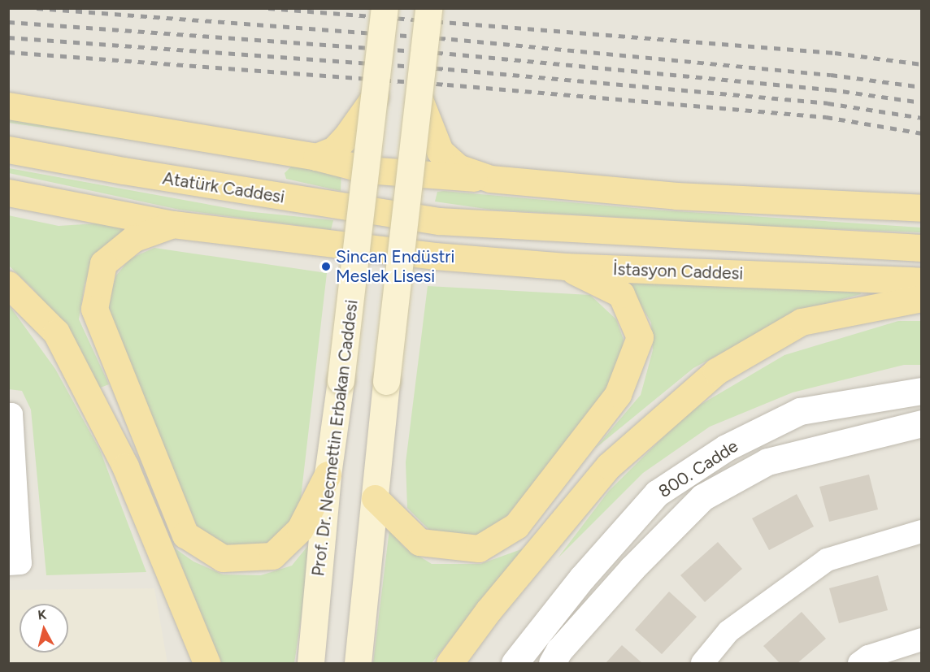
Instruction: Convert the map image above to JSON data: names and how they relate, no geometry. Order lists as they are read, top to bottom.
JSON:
{
  "streets": {
    "main road": ["Atatürk Caddesi", "İstasyon Caddesi", "Prof. Dr. Necmettin Erbakan Caddesi"],
    "street": ["800. Cadde"]
  },
  "places": ["Sincan Endüstri Meslek Lisesi"],
  "north": "top"
}
